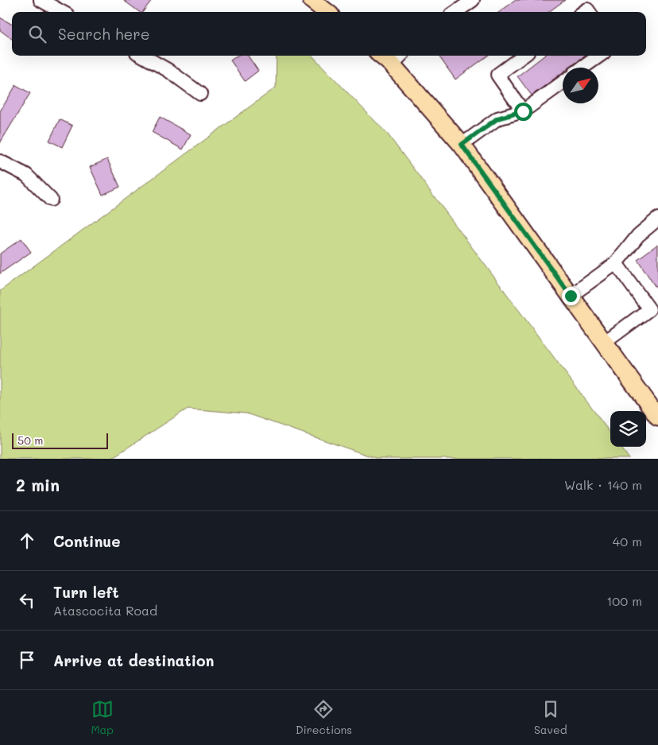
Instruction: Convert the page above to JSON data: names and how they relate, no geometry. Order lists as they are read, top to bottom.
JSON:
{
  "scale_bar": "50 m",
  "north": "top right",
  "page": {
    "search": "Search here",
    "scale": "50 m",
    "heading": ["2 min", "Walk · 140 m"],
    "list": [
      ["Continue", "40 m"],
      ["Turn left", "Atascocita Road", "100 m"],
      "Arrive at destination"
    ],
    "nav": ["Map", "Directions", "Saved"]
  }
}
